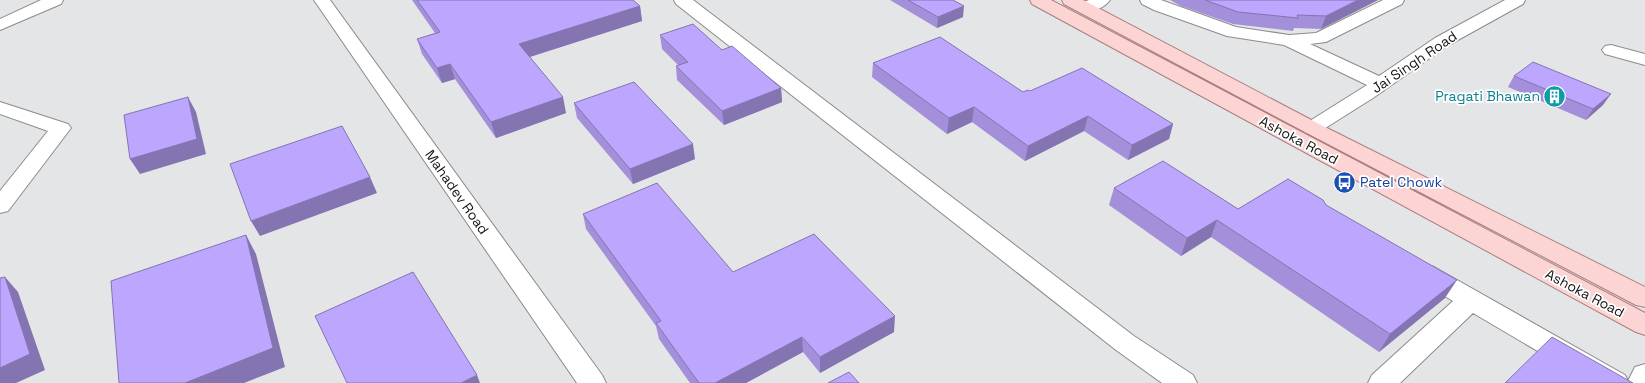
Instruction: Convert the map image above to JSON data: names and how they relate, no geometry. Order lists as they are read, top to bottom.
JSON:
{
  "streets": {
    "main road": ["Ashoka Road"],
    "street": ["Jai Singh Road", "Mahadev Road"]
  },
  "crossings": [
    ["Jai Singh Road", "Ashoka Road"]
  ],
  "places": {
    "building": ["Pragati Bhawan"],
    "bus stop": ["Patel Chowk"]
  }
}
